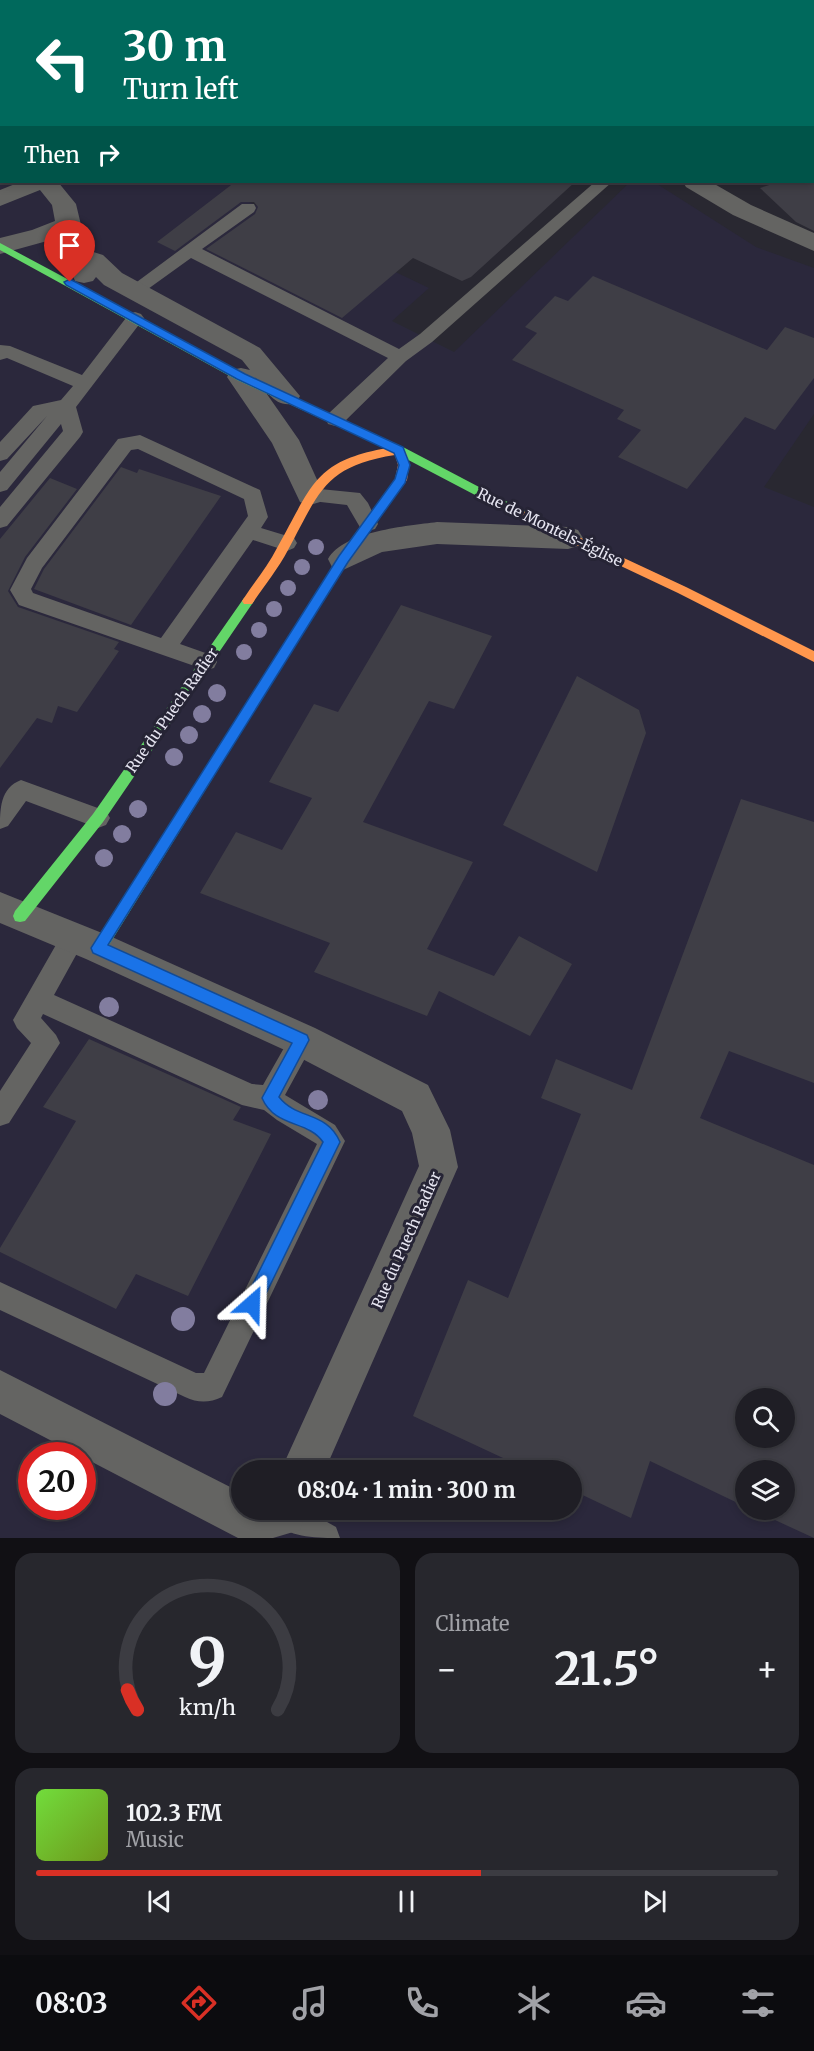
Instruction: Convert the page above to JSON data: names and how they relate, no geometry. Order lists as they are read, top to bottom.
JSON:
{
  "streets": {
    "street": ["Rue de Montels-Église", "Rue du Puech Radier"]
  },
  "crossings": [
    ["Rue de Montels-Église", "Rue du Puech Radier"]
  ],
  "page": {
    "turn": ["30 m", "Turn left"],
    "then": "Then",
    "limit": "20",
    "trip": "08:04 · 1 min · 300 m",
    "tile": "Climate",
    "heat": ["−", "21.5°", "+"],
    "song": ["102.3 FM", "Music"],
    "tabs": "08:03",
    "gauge": ["9", "km/h"]
  }
}
